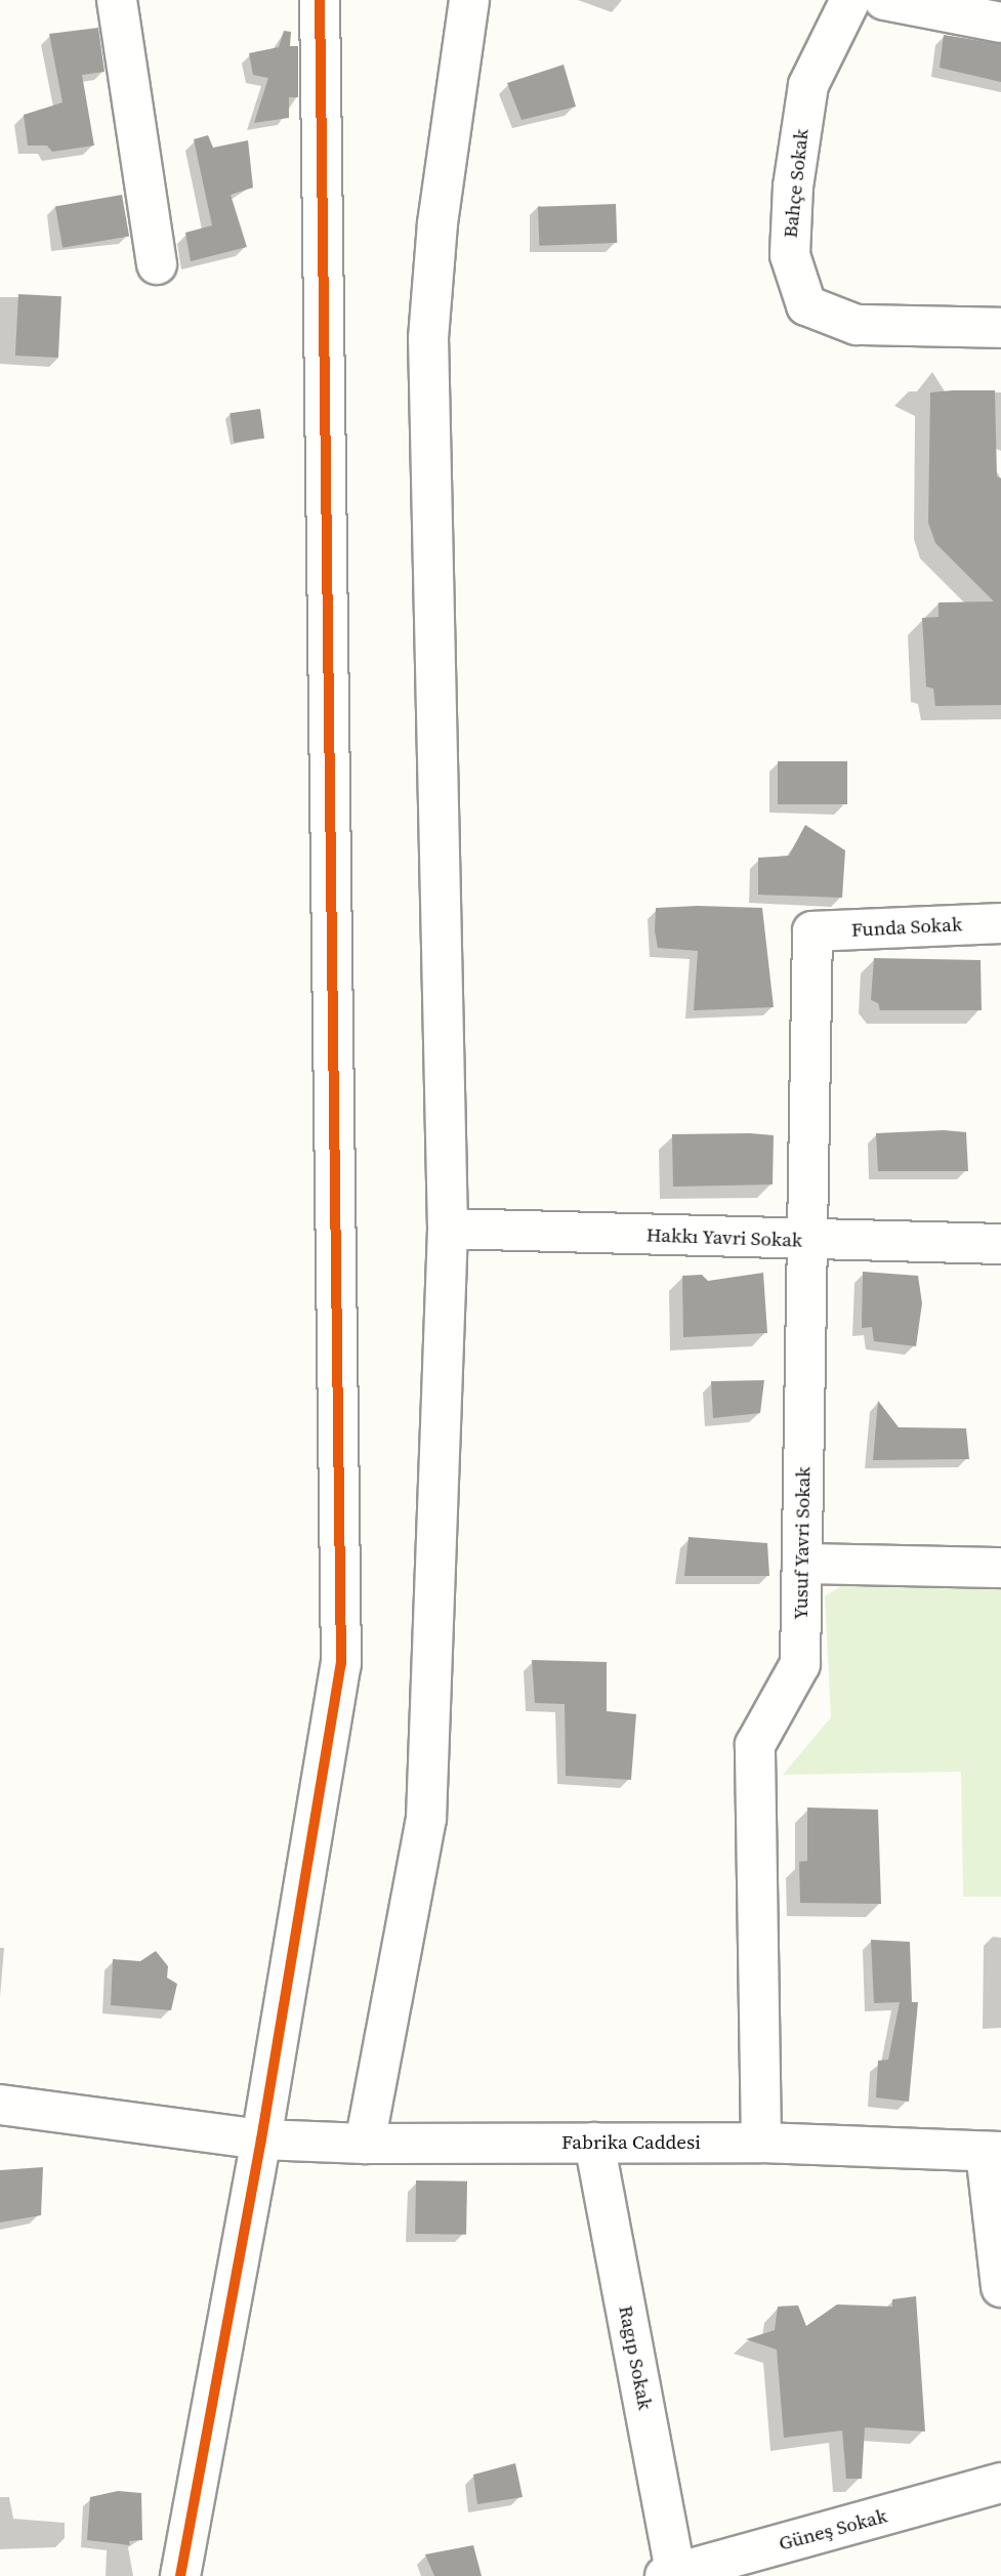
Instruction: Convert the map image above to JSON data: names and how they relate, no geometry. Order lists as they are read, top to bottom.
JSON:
{
  "streets": {
    "street": [
      "Bahçe Sokak",
      "Funda Sokak",
      "Hakkı Yavri Sokak",
      "Yusuf Yavri Sokak",
      "Fabrika Caddesi",
      "Ragıp Sokak",
      "Güneş Sokak"
    ]
  },
  "crossings": [
    ["Funda Sokak", "Yusuf Yavri Sokak"],
    ["Hakkı Yavri Sokak", "Yusuf Yavri Sokak"],
    ["Yusuf Yavri Sokak", "Fabrika Caddesi"],
    ["Fabrika Caddesi", "Ragıp Sokak"],
    ["Ragıp Sokak", "Güneş Sokak"]
  ]
}
